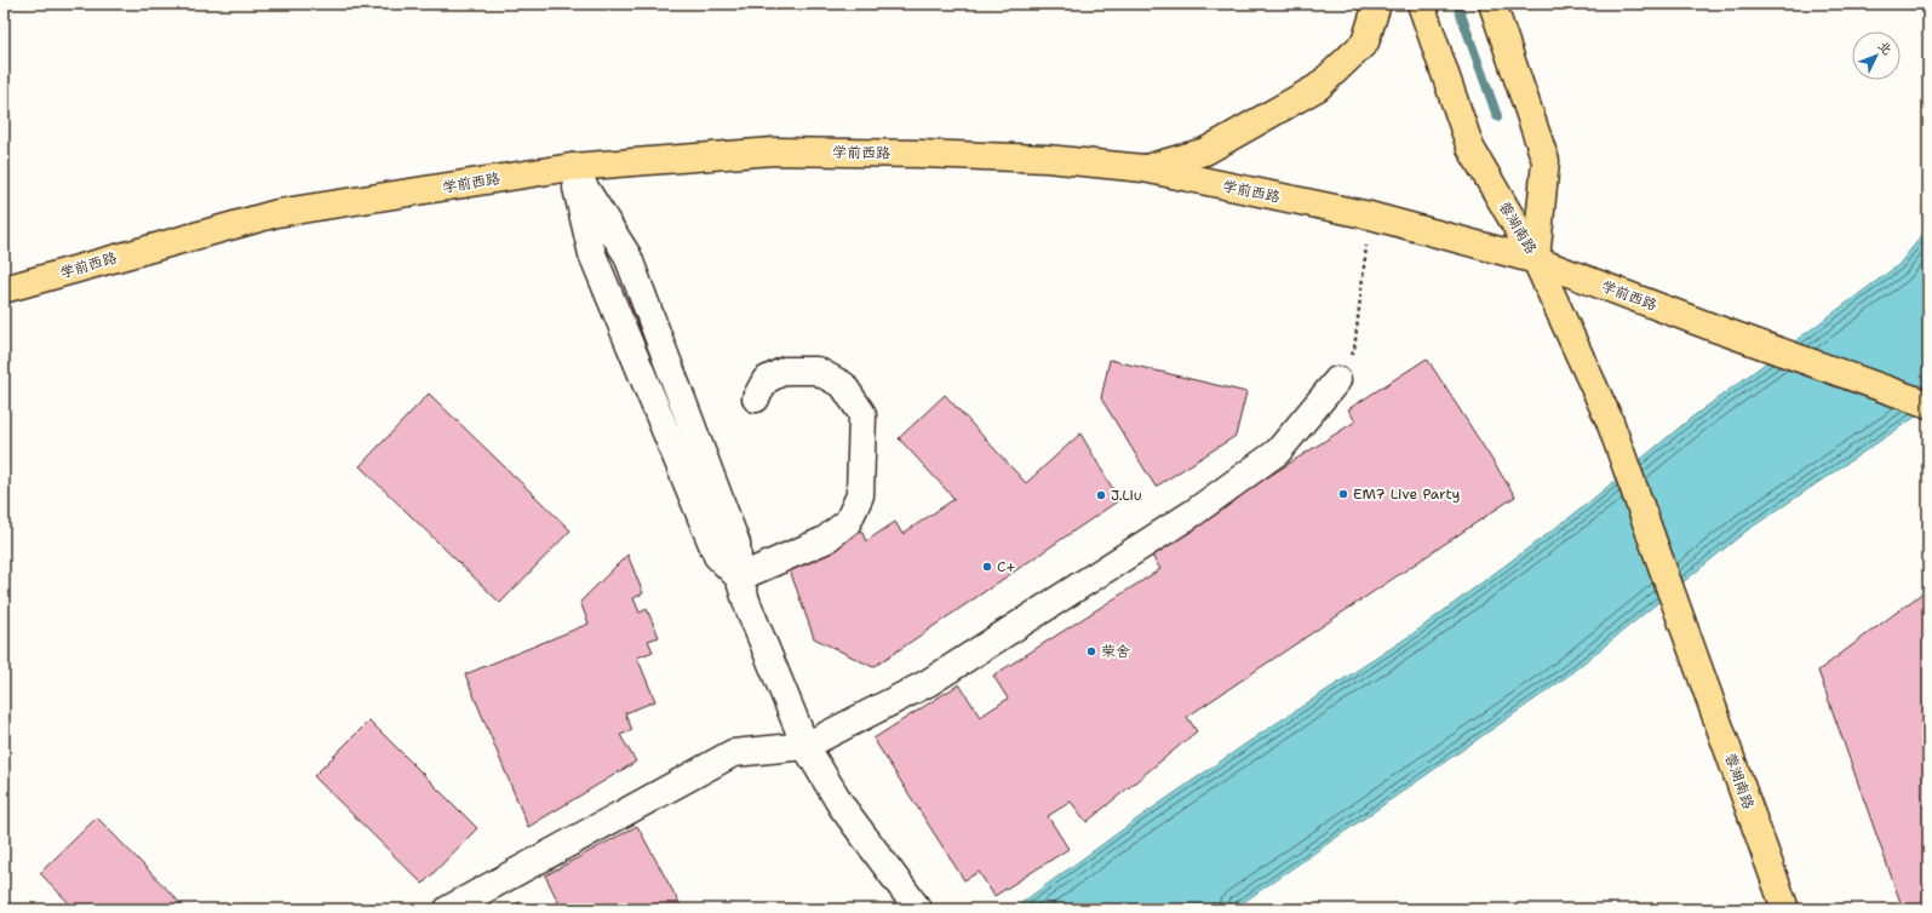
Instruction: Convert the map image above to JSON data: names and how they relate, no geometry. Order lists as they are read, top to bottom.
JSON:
{
  "streets": {
    "main road": ["学前西路", "蓉湖南路"]
  },
  "crossings": [
    ["学前西路", "蓉湖南路"]
  ],
  "places": [
    "EM7 Live Party",
    "J.Liu",
    "C+",
    "荣舍"
  ],
  "north": "top right"
}
